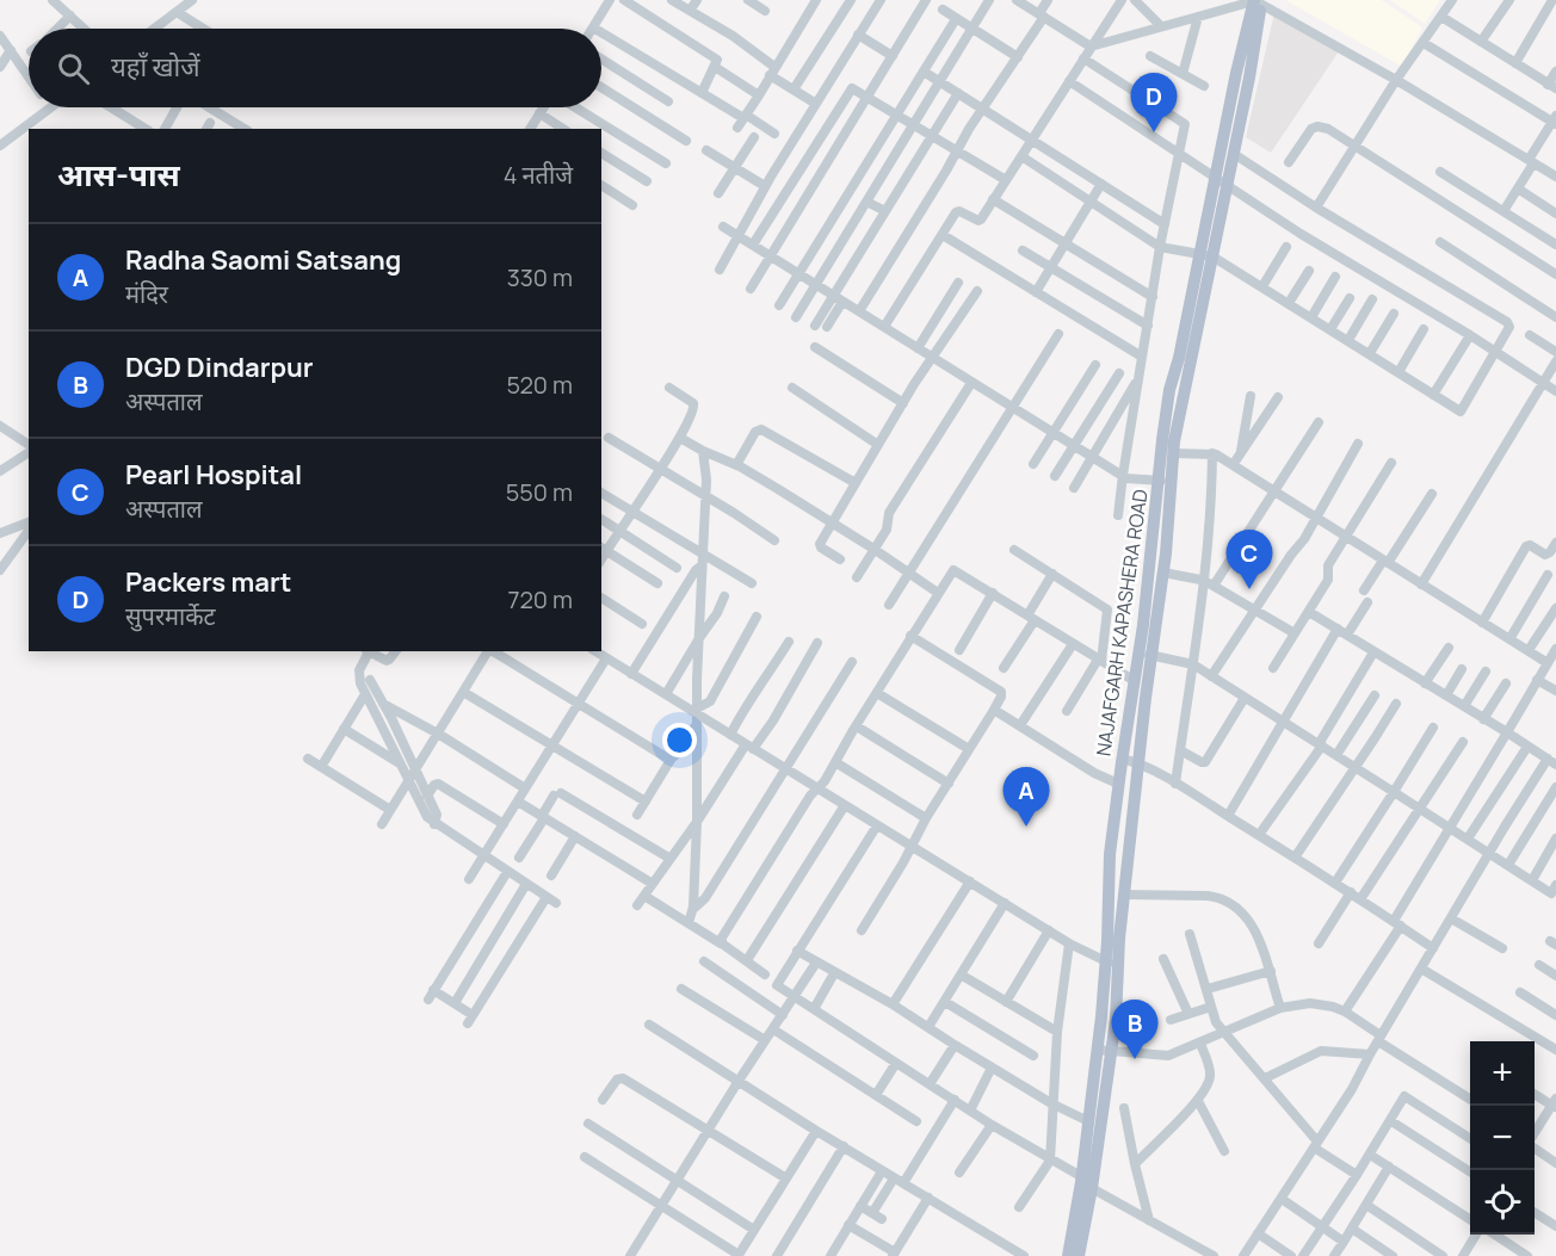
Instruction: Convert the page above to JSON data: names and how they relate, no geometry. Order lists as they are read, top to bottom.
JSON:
{
  "streets": {
    "main road": ["NAJAFGARH KAPASHERA ROAD"]
  },
  "page": {
    "search": "यहाँ खोजें",
    "pins": [
      "D",
      "C",
      "A",
      "B"
    ],
    "heading": ["आस-पास", "4 नतीजे"],
    "list": [
      {
        "mark": "A",
        "name": "Radha Saomi Satsang",
        "note": "मंदिर",
        "value": "330 m"
      },
      {
        "mark": "B",
        "name": "DGD Dindarpur",
        "note": "अस्पताल",
        "value": "520 m"
      },
      {
        "mark": "C",
        "name": "Pearl Hospital",
        "note": "अस्पताल",
        "value": "550 m"
      },
      {
        "mark": "D",
        "name": "Packers mart",
        "note": "सुपरमार्केट",
        "value": "720 m"
      }
    ],
    "map_buttons": ["+", "−"]
  }
}
